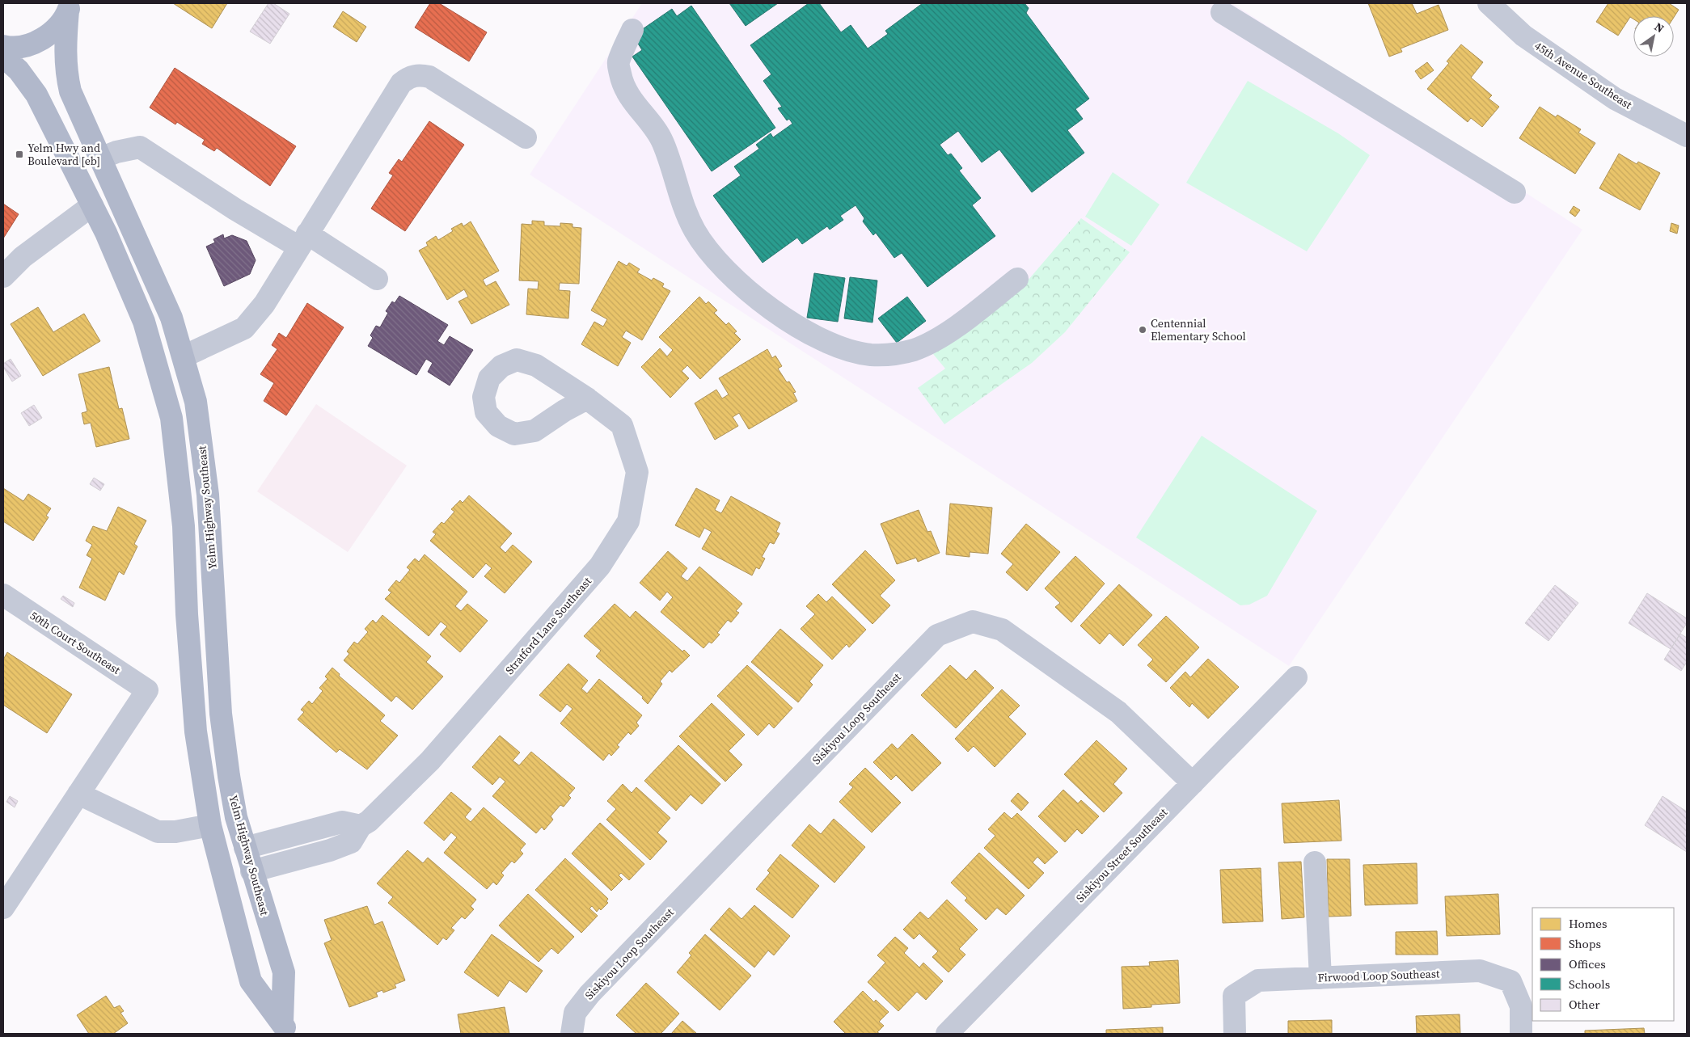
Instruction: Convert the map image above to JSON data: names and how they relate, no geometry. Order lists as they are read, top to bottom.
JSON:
{
  "streets": {
    "main road": ["Yelm Highway Southeast"],
    "street": [
      "45th Avenue Southeast",
      "Stratford Lane Southeast",
      "50th Court Southeast",
      "Siskiyou Loop Southeast",
      "Siskiyou Street Southeast",
      "Firwood Loop Southeast"
    ]
  },
  "crossings": [
    ["Yelm Highway Southeast", "Stratford Lane Southeast"],
    ["Siskiyou Loop Southeast", "Siskiyou Street Southeast"]
  ],
  "places": {
    "transit": ["Yelm Hwy and Boulevard [eb]"],
    "other": ["Centennial Elementary School"]
  },
  "legend": [
    "Homes",
    "Shops",
    "Offices",
    "Schools",
    "Other"
  ],
  "north": "top right"
}
